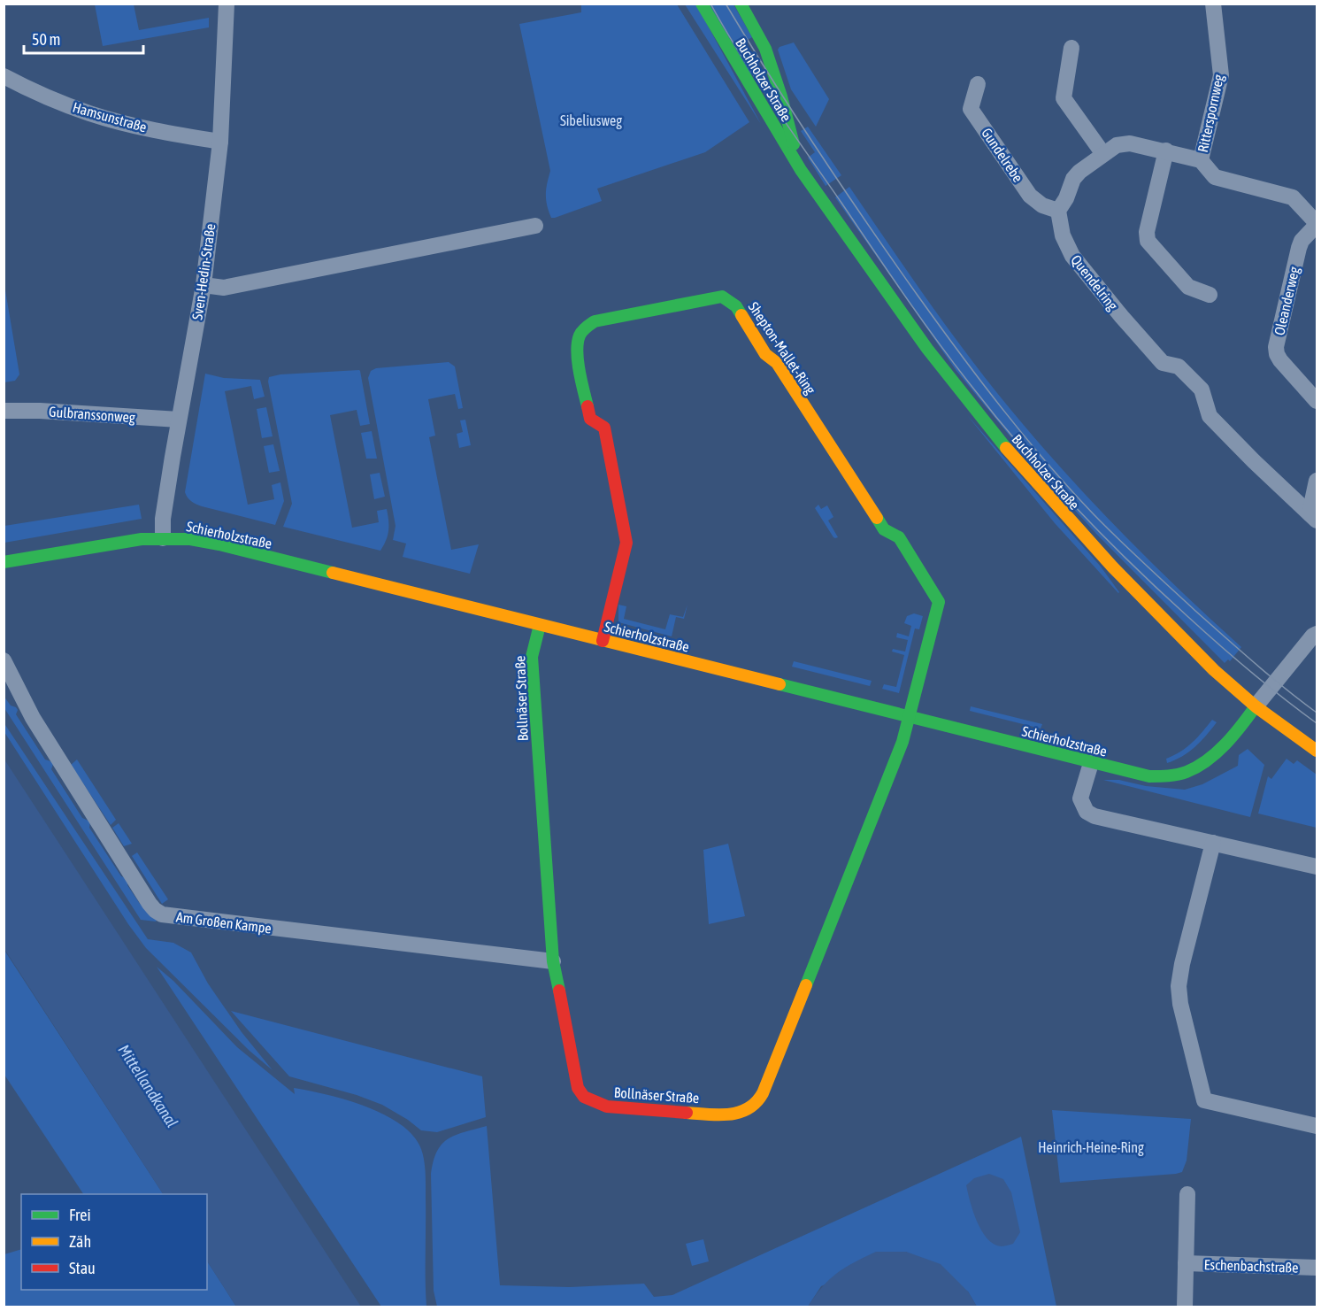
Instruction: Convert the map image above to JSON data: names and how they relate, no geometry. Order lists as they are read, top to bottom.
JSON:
{
  "streets": {
    "street": [
      "Buchholzer Straße",
      "Ritterspornweg",
      "Hamsunstraße",
      "Gundelrebe",
      "Sven-Hedin-Straße",
      "Quendelring",
      "Oleanderweg",
      "Shepton-Mallet-Ring",
      "Gulbranssonweg",
      "Schierholzstraße",
      "Bollnäser Straße",
      "Am Großen Kampe",
      "Eschenbachstraße"
    ]
  },
  "crossings": [
    ["Buchholzer Straße", "Schierholzstraße"],
    ["Hamsunstraße", "Sven-Hedin-Straße"],
    ["Gundelrebe", "Quendelring"],
    ["Sven-Hedin-Straße", "Gulbranssonweg"],
    ["Sven-Hedin-Straße", "Schierholzstraße"],
    ["Shepton-Mallet-Ring", "Schierholzstraße"],
    ["Shepton-Mallet-Ring", "Bollnäser Straße"],
    ["Schierholzstraße", "Bollnäser Straße"],
    ["Bollnäser Straße", "Am Großen Kampe"]
  ],
  "water": ["Mittellandkanal"],
  "parks": ["Sibeliusweg", "Heinrich-Heine-Ring"],
  "legend": ["Frei", "Zäh", "Stau"],
  "scale_bar": "50 m"
}
